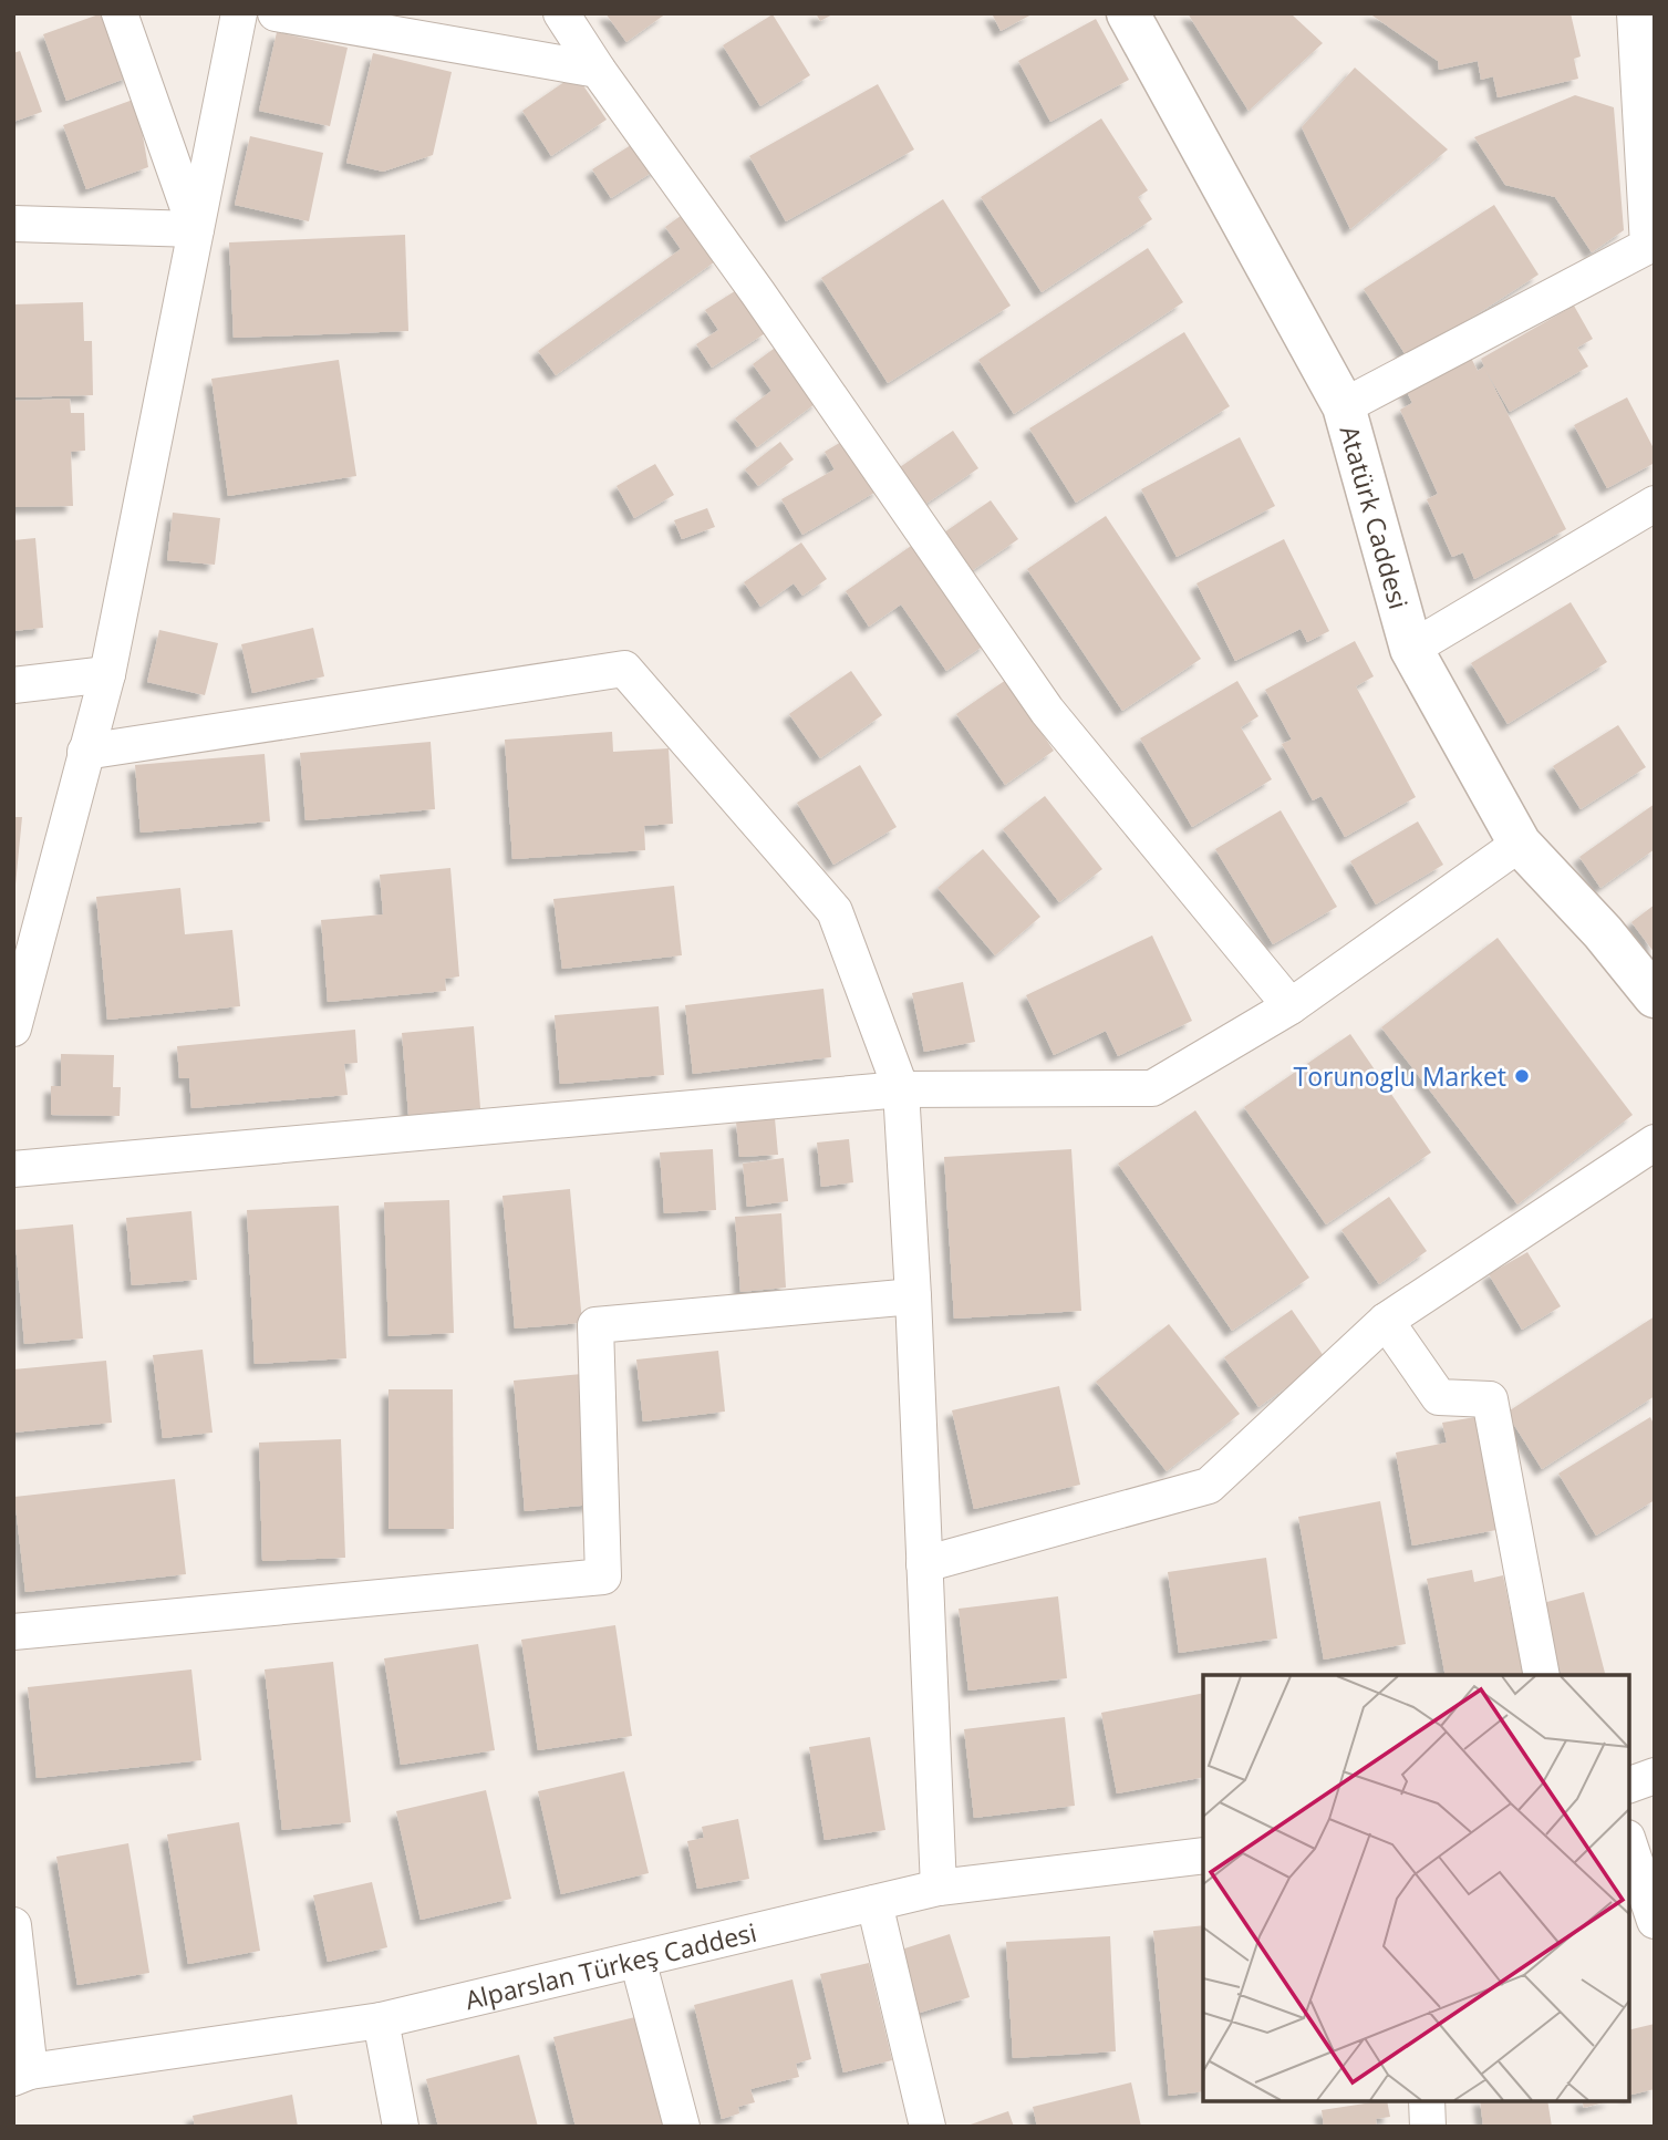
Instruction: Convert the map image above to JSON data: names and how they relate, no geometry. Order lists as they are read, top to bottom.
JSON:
{
  "streets": {
    "street": ["Atatürk Caddesi", "Alparslan Türkeş Caddesi"]
  },
  "places": ["Torunoglu Market"]
}
